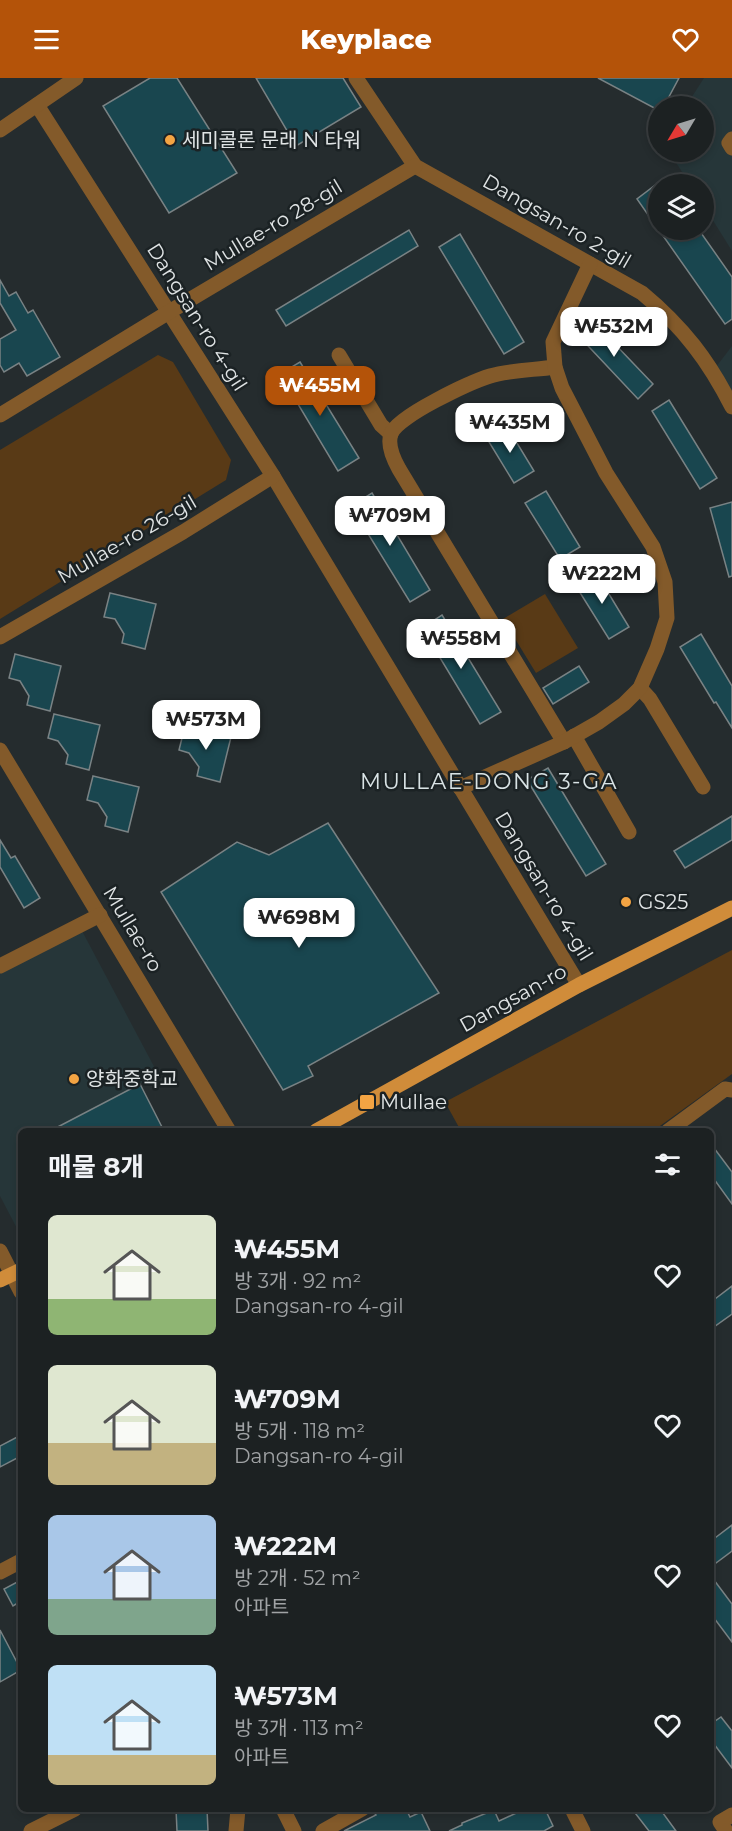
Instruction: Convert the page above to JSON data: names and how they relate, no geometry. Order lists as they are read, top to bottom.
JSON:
{
  "streets": {
    "main road": ["Dangsan-ro"],
    "street": [
      "Dangsan-ro 2-gil",
      "Mullae-ro 28-gil",
      "Dangsan-ro 4-gil",
      "Mullae-ro 26-gil",
      "Mullae-ro"
    ]
  },
  "crossings": [
    ["Dangsan-ro 2-gil", "Mullae-ro 28-gil"],
    ["Mullae-ro 28-gil", "Dangsan-ro 4-gil"],
    ["Dangsan-ro 4-gil", "Mullae-ro 26-gil"],
    ["Dangsan-ro 4-gil", "Dangsan-ro"]
  ],
  "districts": ["MULLAE-DONG 3-GA"],
  "places": {
    "other": ["세미콜론 문래 N 타워", "GS25", "양화중학교"],
    "transit": ["Mullae"]
  },
  "north": "bottom left",
  "page": {
    "header": "Keyplace",
    "price": [
      "₩532M",
      "₩455M",
      "₩435M",
      "₩709M",
      "₩222M",
      "₩558M",
      "₩573M",
      "₩698M"
    ],
    "heading": "매물 8개",
    "list": [
      {
        "name": "₩455M",
        "note": "방 3개 · 92 m² · Dangsan-ro 4-gil"
      },
      {
        "name": "₩709M",
        "note": "방 5개 · 118 m² · Dangsan-ro 4-gil"
      },
      {
        "name": "₩222M",
        "note": "방 2개 · 52 m² · 아파트"
      },
      {
        "name": "₩573M",
        "note": "방 3개 · 113 m² · 아파트"
      }
    ]
  }
}
